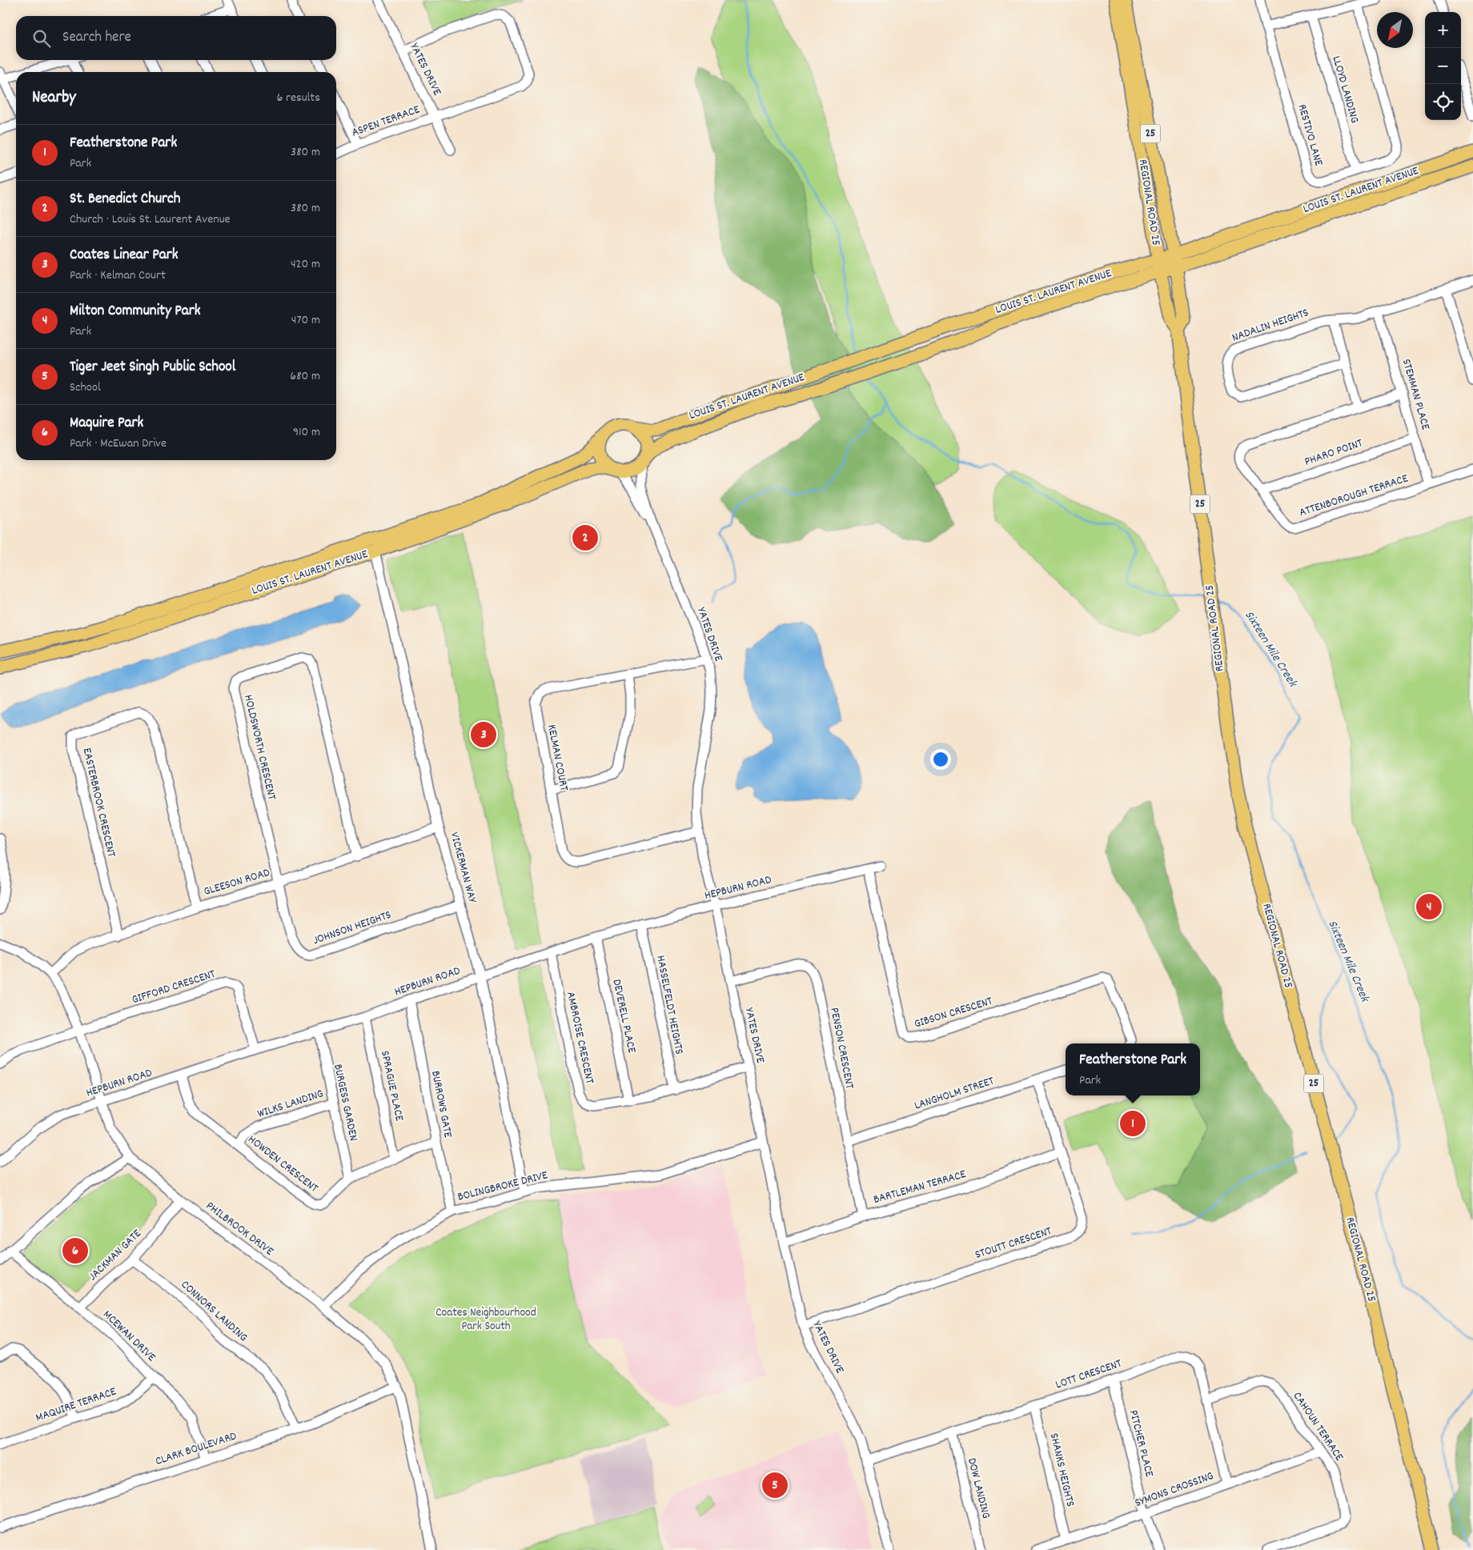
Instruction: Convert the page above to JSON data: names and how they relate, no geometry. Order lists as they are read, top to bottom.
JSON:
{
  "streets": {
    "main road": ["25", "LOUIS ST. LAURENT AVENUE", "REGIONAL ROAD 25"],
    "street": [
      "YATES DRIVE",
      "LLOYD LANDING",
      "ASPEN TERRACE",
      "RESTIVO LANE",
      "NADALIN HEIGHTS",
      "STEMMAN PLACE",
      "PHARO POINT",
      "ATTENBOROUGH TERRACE",
      "HOLDSWORTH CRESCENT",
      "KELMAN COURT",
      "EASTERBROOK CRESCENT",
      "VICKERMAN WAY",
      "GLEESON ROAD",
      "HEPBURN ROAD",
      "JOHNSON HEIGHTS",
      "GIFFORD CRESCENT",
      "HASSELFELDT HEIGHTS",
      "GIBSON CRESCENT",
      "DEVERELL PLACE",
      "AMBROISE CRESCENT",
      "PENSON CRESCENT",
      "SPRAGUE PLACE",
      "LANGHOLM STREET",
      "BURGESS GARDEN",
      "WILKS LANDING",
      "BURROWS GATE",
      "HOWDEN CRESCENT",
      "BOLINGBROKE DRIVE",
      "BARTLEMAN TERRACE",
      "PHILBROOK DRIVE",
      "STOUTT CRESCENT",
      "JACKMAN GATE",
      "CONNORS LANDING",
      "MCEWAN DRIVE",
      "LOTT CRESCENT",
      "MAQUIRE TERRACE",
      "CAHOUN TERRACE",
      "PITCHER PLACE",
      "CLARK BOULEVARD",
      "SHANKS HEIGHTS",
      "DOW LANDING",
      "SYMONS CROSSING"
    ]
  },
  "crossings": [
    ["YATES DRIVE", "ASPEN TERRACE"],
    ["YATES DRIVE", "LOUIS ST. LAURENT AVENUE"],
    ["YATES DRIVE", "KELMAN COURT"],
    ["YATES DRIVE", "HEPBURN ROAD"],
    ["YATES DRIVE", "AMBROISE CRESCENT"],
    ["YATES DRIVE", "PENSON CRESCENT"],
    ["YATES DRIVE", "BOLINGBROKE DRIVE"],
    ["YATES DRIVE", "BARTLEMAN TERRACE"],
    ["YATES DRIVE", "STOUTT CRESCENT"],
    ["YATES DRIVE", "LOTT CRESCENT"],
    ["LLOYD LANDING", "RESTIVO LANE"],
    ["LOUIS ST. LAURENT AVENUE", "REGIONAL ROAD 25"],
    ["LOUIS ST. LAURENT AVENUE", "VICKERMAN WAY"],
    ["NADALIN HEIGHTS", "STEMMAN PLACE"],
    ["STEMMAN PLACE", "PHARO POINT"],
    ["STEMMAN PLACE", "ATTENBOROUGH TERRACE"],
    ["PHARO POINT", "ATTENBOROUGH TERRACE"],
    ["HOLDSWORTH CRESCENT", "GLEESON ROAD"],
    ["HOLDSWORTH CRESCENT", "JOHNSON HEIGHTS"],
    ["EASTERBROOK CRESCENT", "GLEESON ROAD"],
    ["VICKERMAN WAY", "GLEESON ROAD"],
    ["VICKERMAN WAY", "HEPBURN ROAD"],
    ["VICKERMAN WAY", "JOHNSON HEIGHTS"],
    ["VICKERMAN WAY", "BOLINGBROKE DRIVE"],
    ["GLEESON ROAD", "JOHNSON HEIGHTS"],
    ["GLEESON ROAD", "PHILBROOK DRIVE"],
    ["HEPBURN ROAD", "GIFFORD CRESCENT"],
    ["HEPBURN ROAD", "HASSELFELDT HEIGHTS"],
    ["HEPBURN ROAD", "GIBSON CRESCENT"],
    ["HEPBURN ROAD", "DEVERELL PLACE"],
    ["HEPBURN ROAD", "AMBROISE CRESCENT"],
    ["HEPBURN ROAD", "SPRAGUE PLACE"],
    ["HEPBURN ROAD", "BURGESS GARDEN"],
    ["HEPBURN ROAD", "BURROWS GATE"],
    ["HEPBURN ROAD", "HOWDEN CRESCENT"],
    ["HEPBURN ROAD", "PHILBROOK DRIVE"],
    ["GIFFORD CRESCENT", "PHILBROOK DRIVE"],
    ["HASSELFELDT HEIGHTS", "AMBROISE CRESCENT"],
    ["DEVERELL PLACE", "AMBROISE CRESCENT"],
    ["PENSON CRESCENT", "LANGHOLM STREET"],
    ["PENSON CRESCENT", "BARTLEMAN TERRACE"],
    ["SPRAGUE PLACE", "HOWDEN CRESCENT"],
    ["LANGHOLM STREET", "STOUTT CRESCENT"],
    ["BURGESS GARDEN", "WILKS LANDING"],
    ["BURGESS GARDEN", "HOWDEN CRESCENT"],
    ["WILKS LANDING", "HOWDEN CRESCENT"],
    ["BURROWS GATE", "HOWDEN CRESCENT"],
    ["BURROWS GATE", "BOLINGBROKE DRIVE"],
    ["BOLINGBROKE DRIVE", "PHILBROOK DRIVE"],
    ["BARTLEMAN TERRACE", "STOUTT CRESCENT"],
    ["PHILBROOK DRIVE", "JACKMAN GATE"],
    ["PHILBROOK DRIVE", "CLARK BOULEVARD"],
    ["JACKMAN GATE", "CONNORS LANDING"],
    ["JACKMAN GATE", "MCEWAN DRIVE"],
    ["CONNORS LANDING", "CLARK BOULEVARD"],
    ["MCEWAN DRIVE", "MAQUIRE TERRACE"],
    ["MCEWAN DRIVE", "CLARK BOULEVARD"],
    ["LOTT CRESCENT", "CAHOUN TERRACE"],
    ["LOTT CRESCENT", "PITCHER PLACE"],
    ["LOTT CRESCENT", "SHANKS HEIGHTS"],
    ["LOTT CRESCENT", "DOW LANDING"],
    ["LOTT CRESCENT", "SYMONS CROSSING"],
    ["CAHOUN TERRACE", "SYMONS CROSSING"],
    ["PITCHER PLACE", "SYMONS CROSSING"],
    ["SHANKS HEIGHTS", "SYMONS CROSSING"]
  ],
  "water": ["Sixteen Mile Creek"],
  "parks": ["Coates Neighbourhood Park South"],
  "north": "bottom left",
  "page": {
    "map_buttons": ["+", "−"],
    "search": "Search here",
    "heading": ["Nearby", "6 results"],
    "list": [
      {
        "mark": "1",
        "name": "Featherstone Park",
        "note": "Park",
        "value": "380 m"
      },
      {
        "mark": "2",
        "name": "St. Benedict Church",
        "note": "Church · Louis St. Laurent Avenue",
        "value": "380 m"
      },
      {
        "mark": "3",
        "name": "Coates Linear Park",
        "note": "Park · Kelman Court",
        "value": "420 m"
      },
      {
        "mark": "4",
        "name": "Milton Community Park",
        "note": "Park",
        "value": "470 m"
      },
      {
        "mark": "5",
        "name": "Tiger Jeet Singh Public School",
        "note": "School",
        "value": "680 m"
      },
      {
        "mark": "6",
        "name": "Maquire Park",
        "note": "Park · McEwan Drive",
        "value": "910 m"
      }
    ],
    "pins": [
      "2",
      "3",
      "4",
      "1",
      "6",
      "5"
    ],
    "popup": ["Featherstone Park", "Park"]
  }
}
